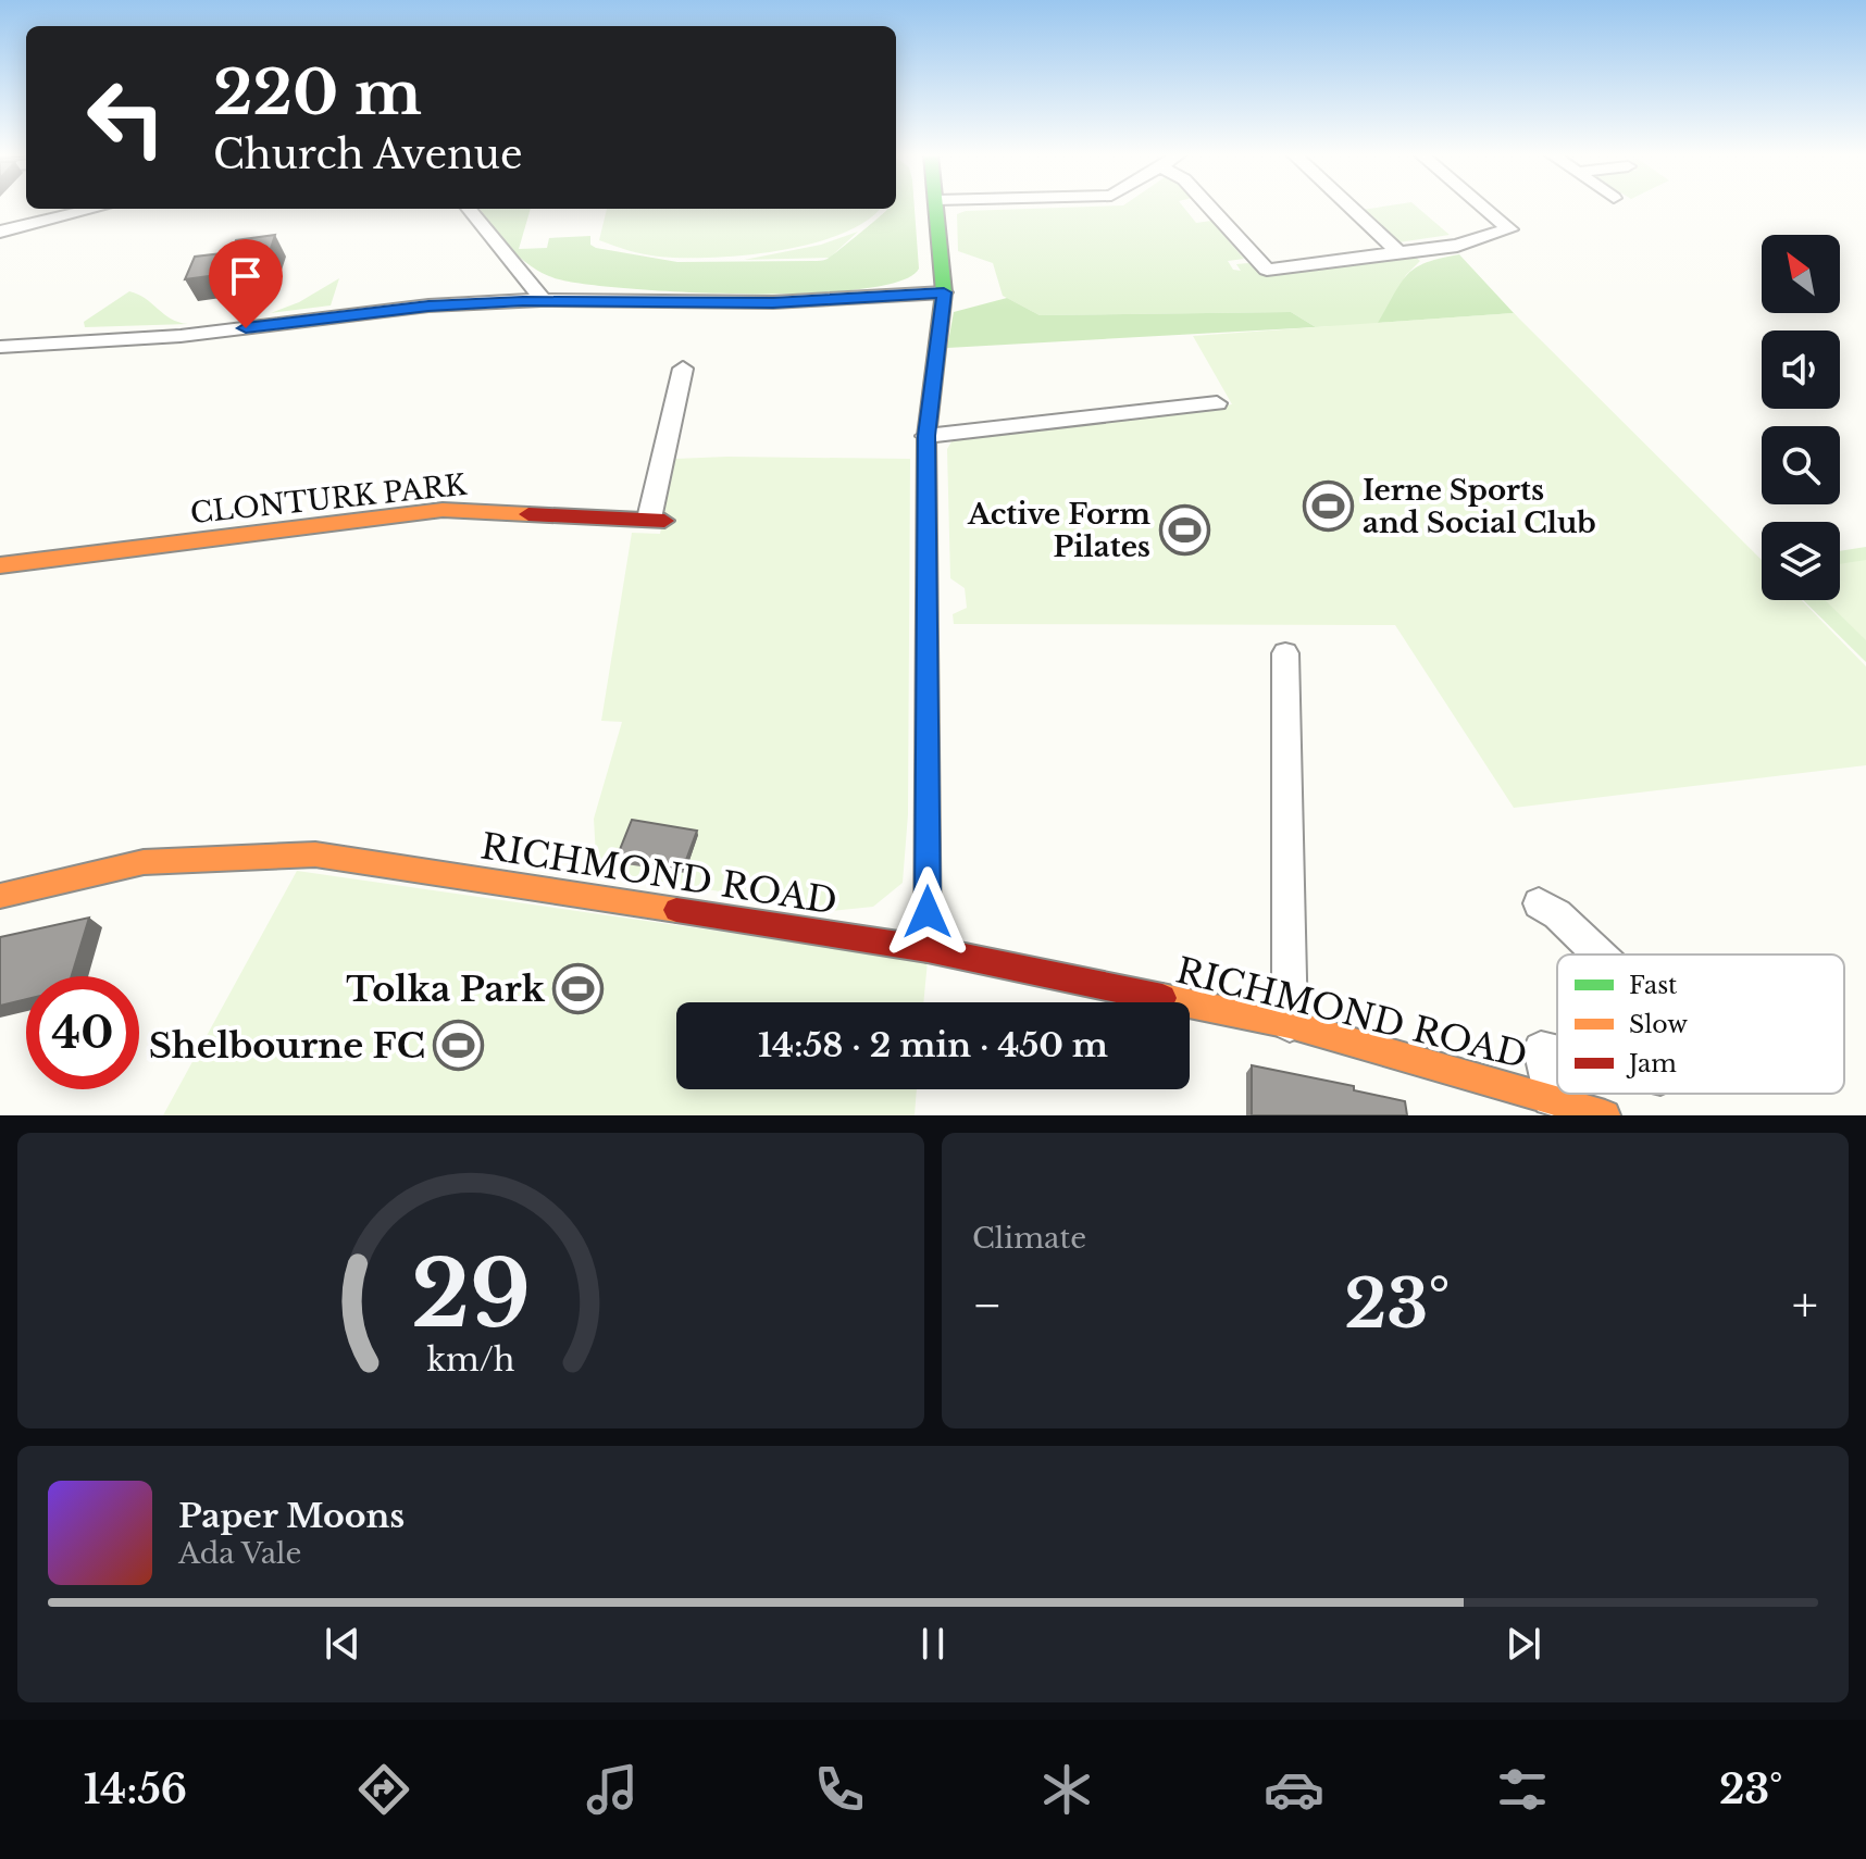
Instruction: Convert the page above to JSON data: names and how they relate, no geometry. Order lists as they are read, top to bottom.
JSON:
{
  "streets": {
    "street": ["CLONTURK PARK", "RICHMOND ROAD"]
  },
  "places": {
    "sports": [
      "Ierne Sports and Social Club",
      "Active Form Pilates",
      "Tolka Park",
      "Shelbourne FC"
    ]
  },
  "legend": ["Fast", "Slow", "Jam"],
  "north": "top left",
  "page": {
    "turn": ["220 m", "Church Avenue"],
    "limit": "40",
    "trip": "14:58 · 2 min · 450 m",
    "tile": "Climate",
    "heat": ["−", "23°", "+"],
    "song": ["Paper Moons", "Ada Vale"],
    "tabs": ["14:56", "23°"],
    "gauge": ["29", "km/h"]
  }
}
